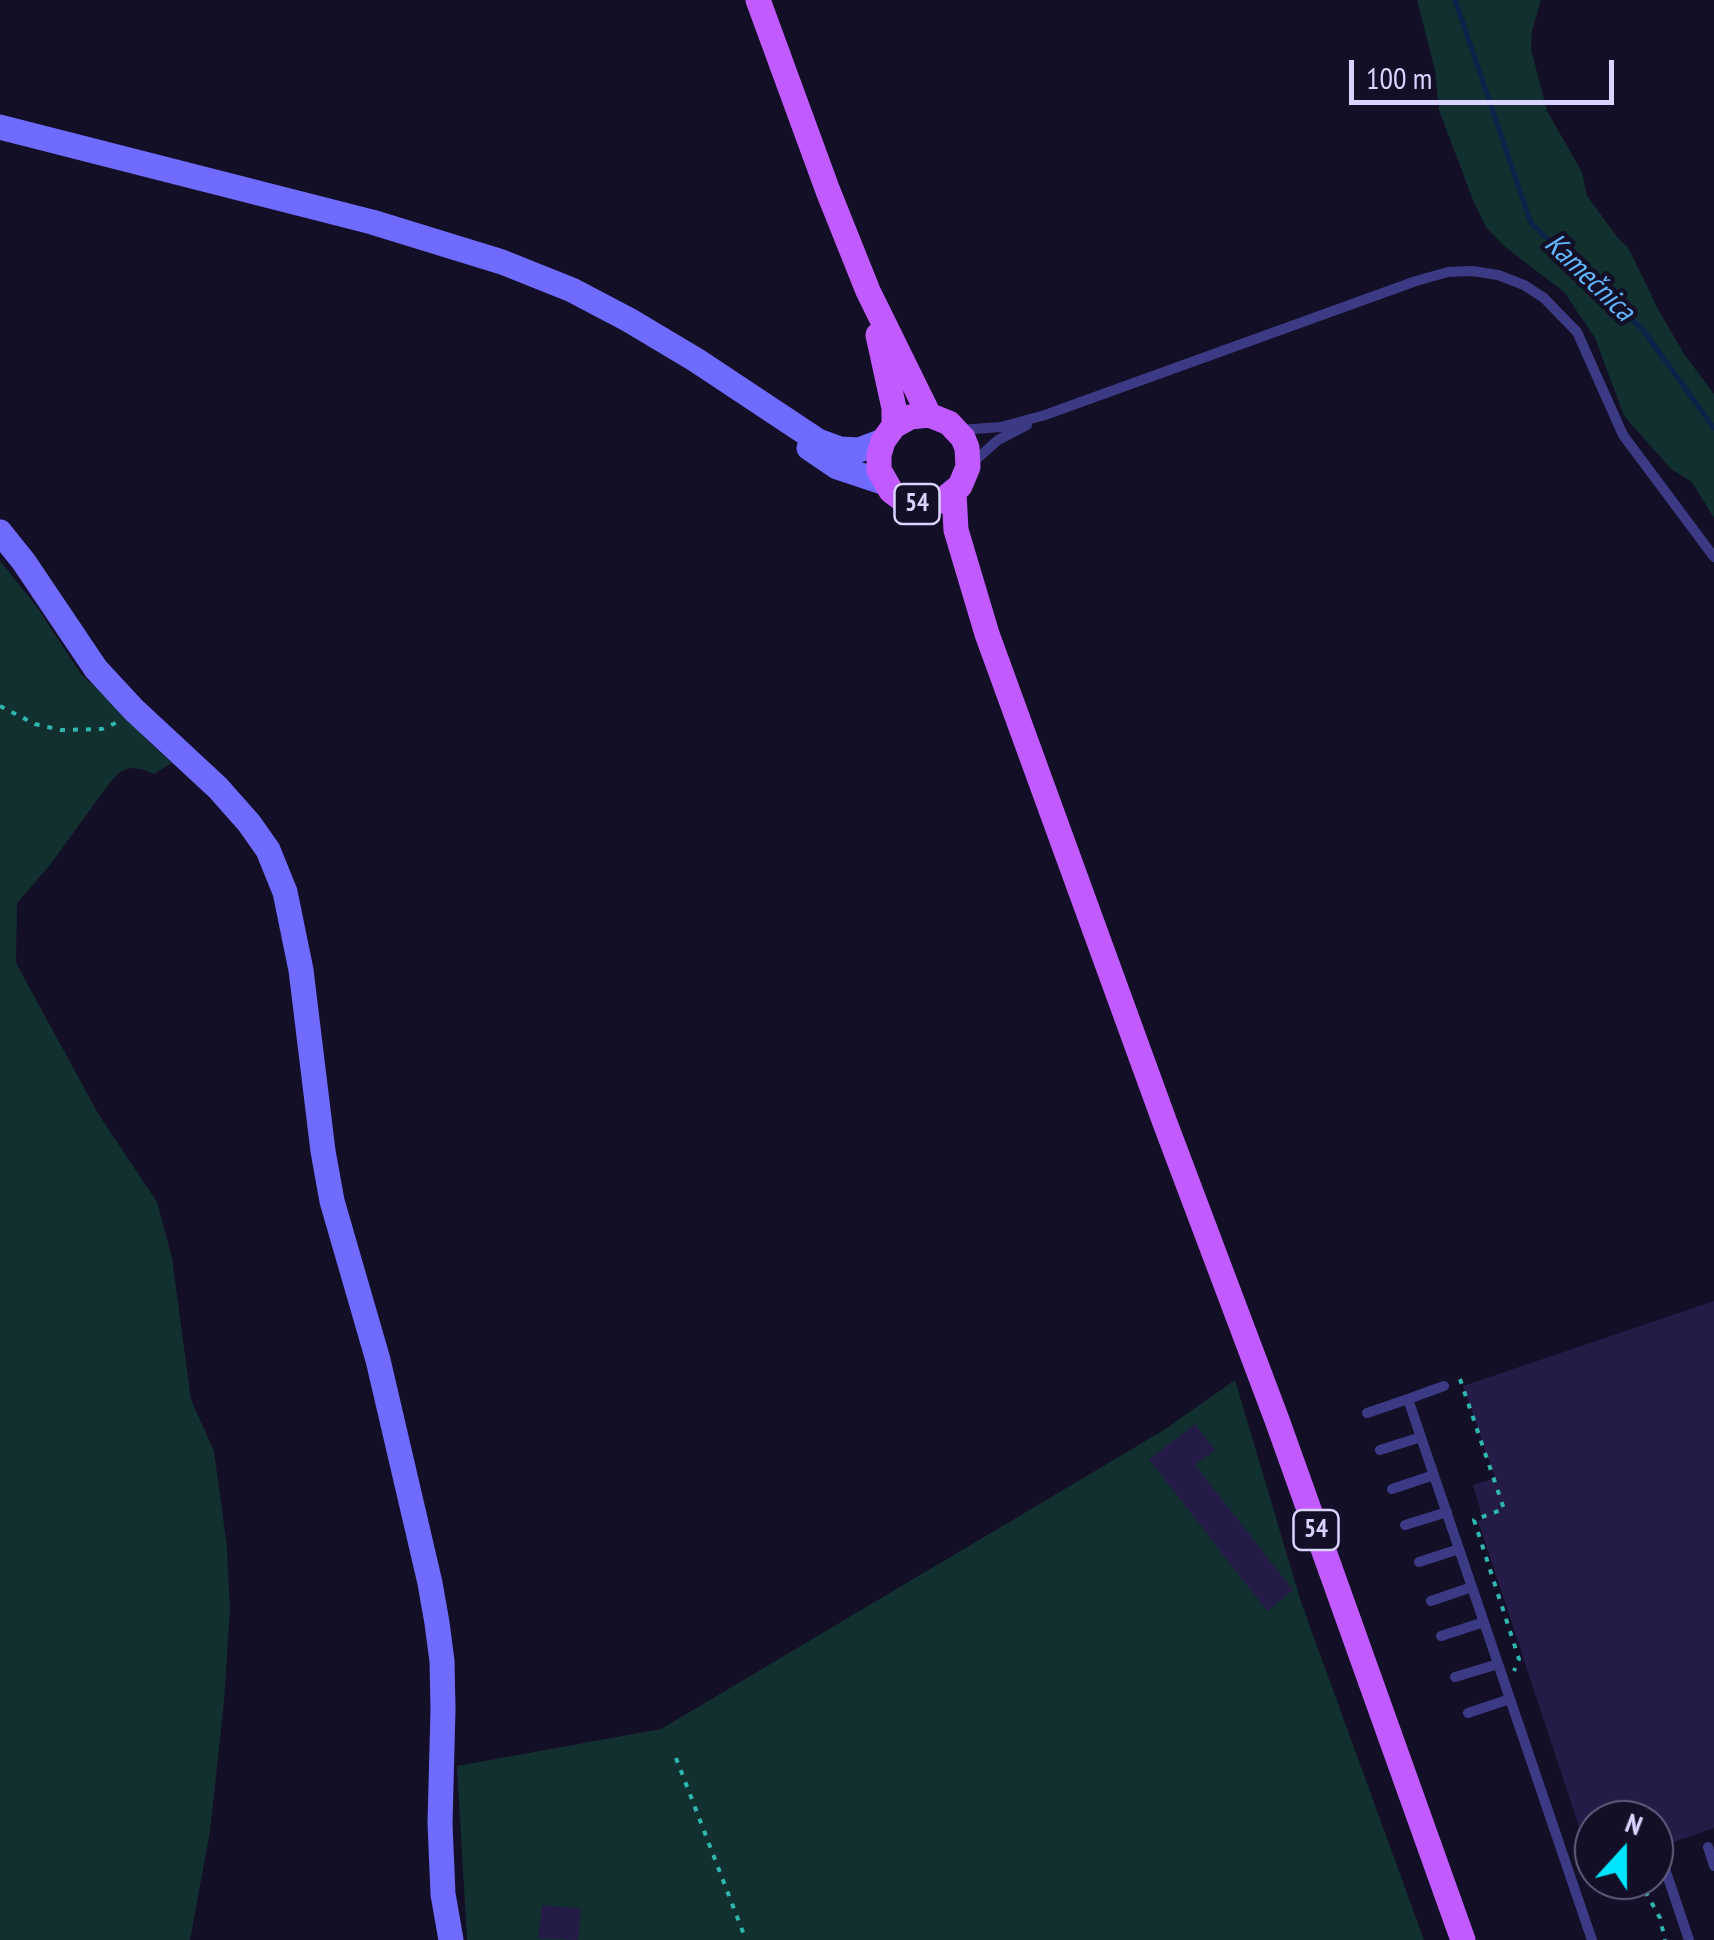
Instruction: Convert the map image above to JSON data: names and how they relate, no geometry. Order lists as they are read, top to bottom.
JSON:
{
  "streets": {
    "main road": ["54"]
  },
  "water": ["Kamečnica"],
  "scale_bar": "100 m",
  "north": "top"
}
